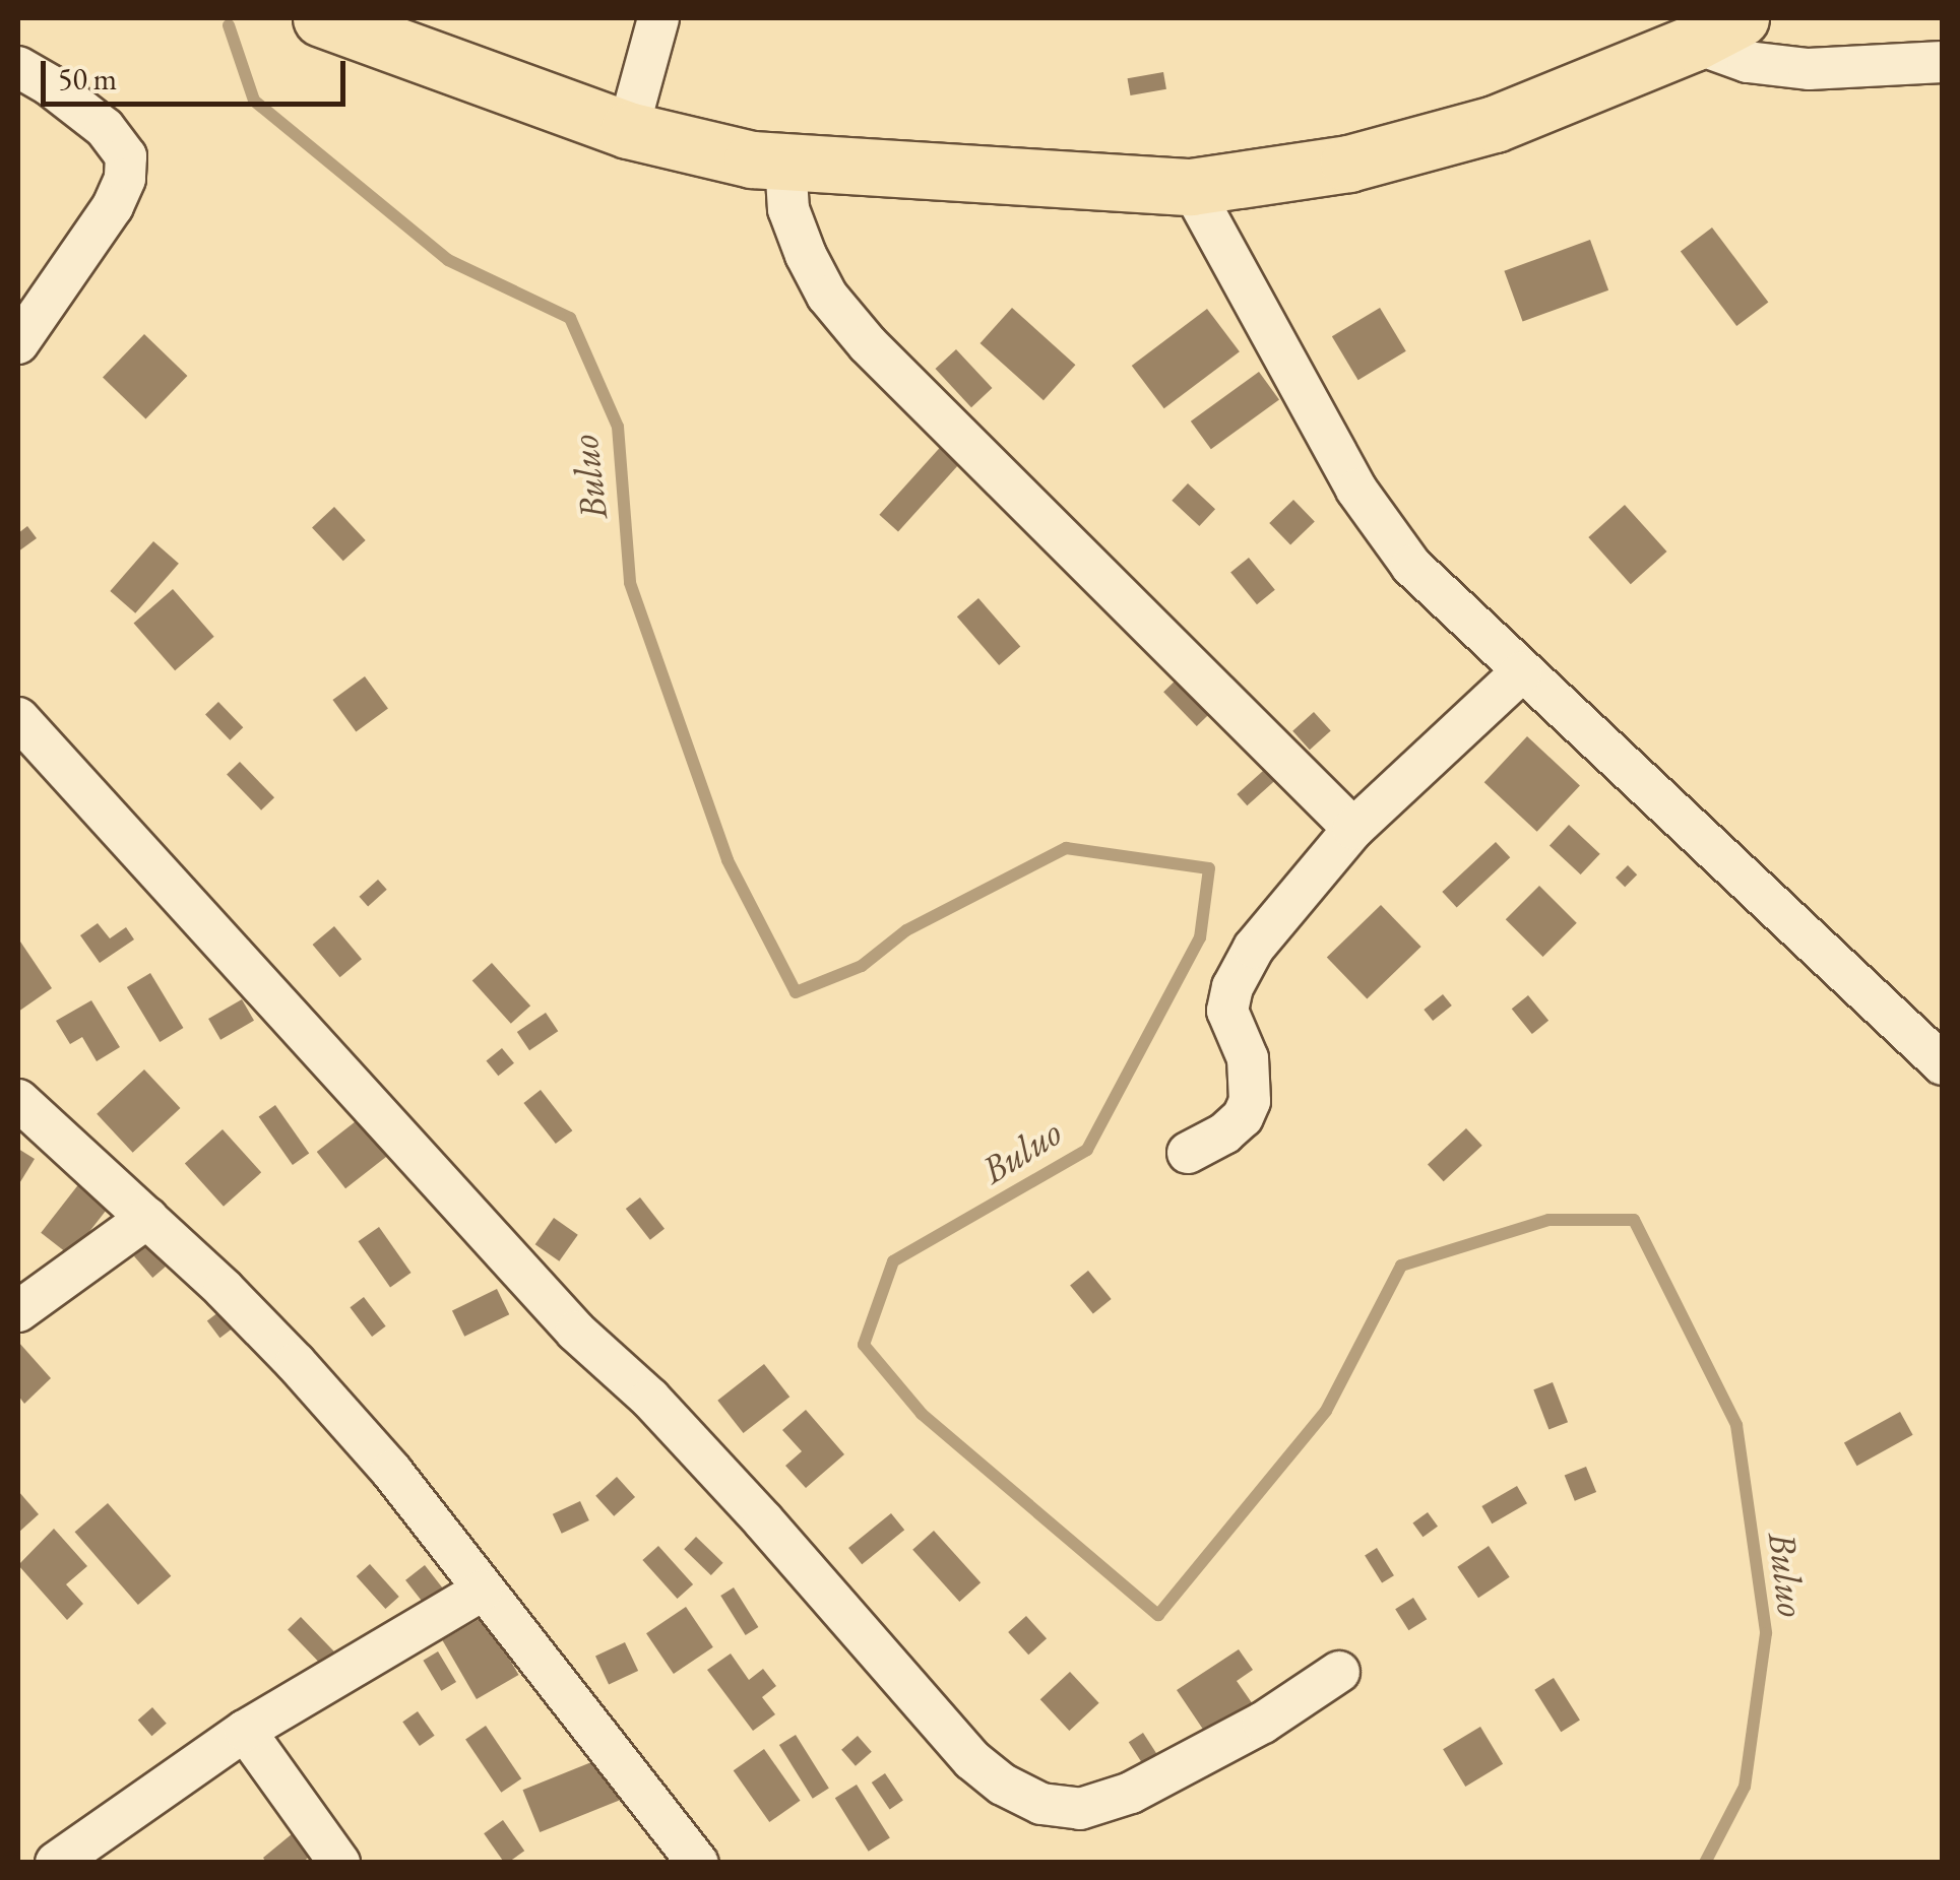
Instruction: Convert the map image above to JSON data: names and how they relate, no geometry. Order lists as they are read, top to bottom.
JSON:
{
  "water": ["Buluo"],
  "scale_bar": "50 m"
}
